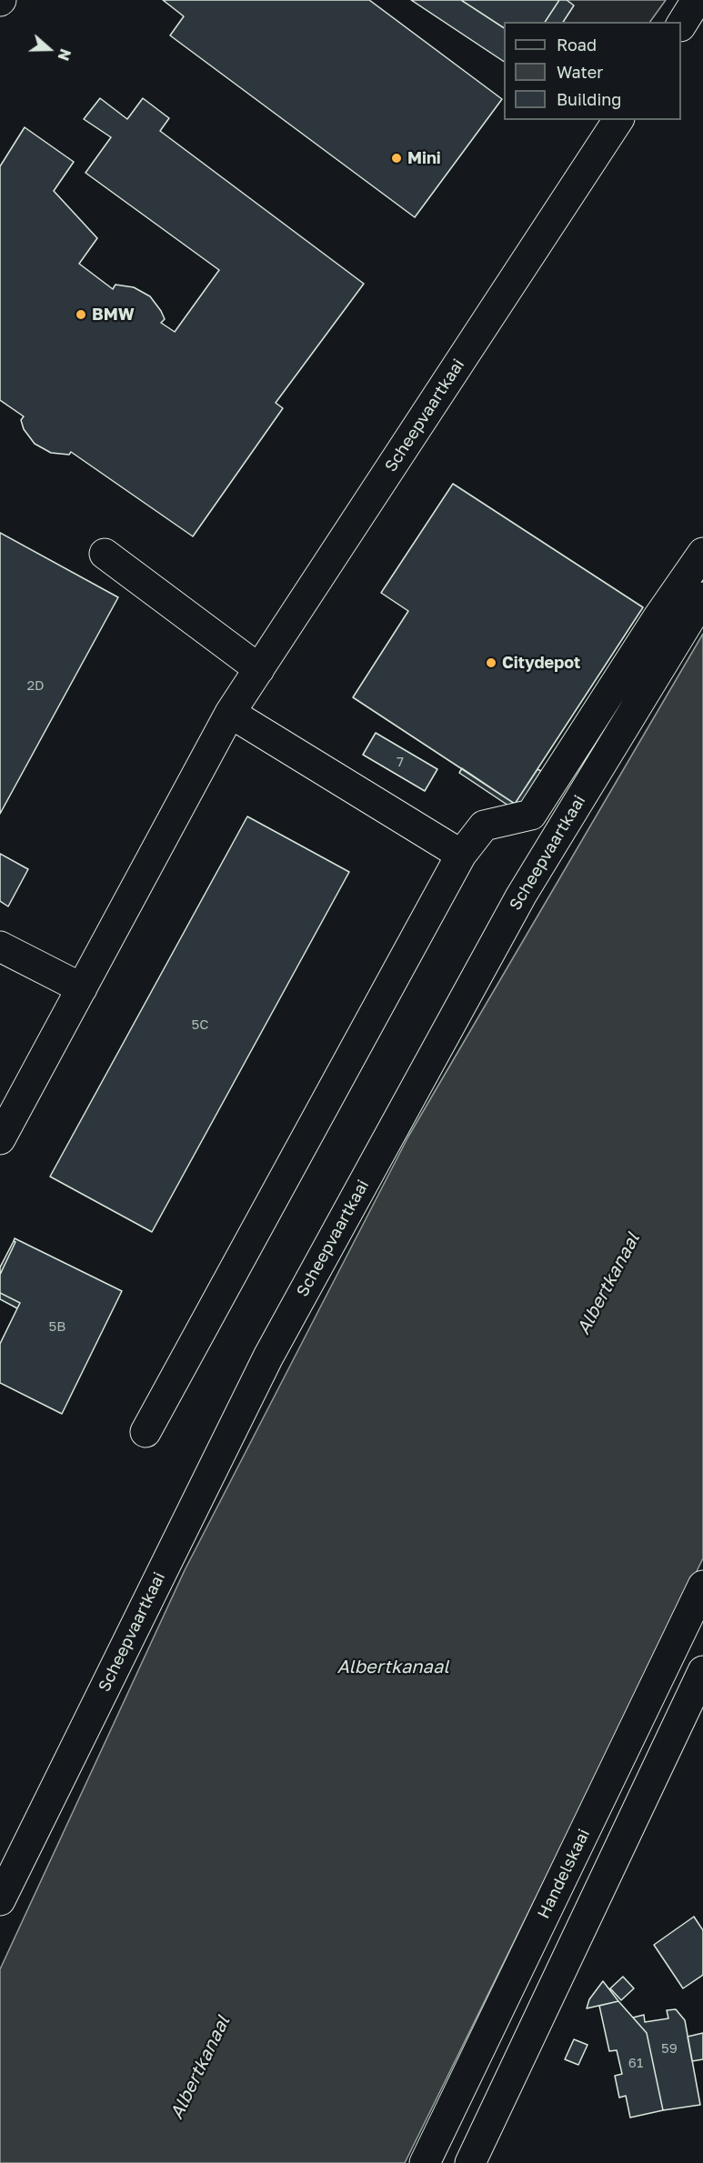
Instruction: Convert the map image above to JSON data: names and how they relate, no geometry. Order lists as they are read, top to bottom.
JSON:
{
  "streets": {
    "street": ["Scheepvaartkaai", "Handelskaai"]
  },
  "water": ["Albertkanaal"],
  "places": ["Mini", "BMW", "Citydepot"],
  "house_numbers": [
    "2D",
    "7",
    "5C",
    "5B",
    "59",
    "61"
  ],
  "legend": ["Road", "Water", "Building"],
  "north": "right"
}
